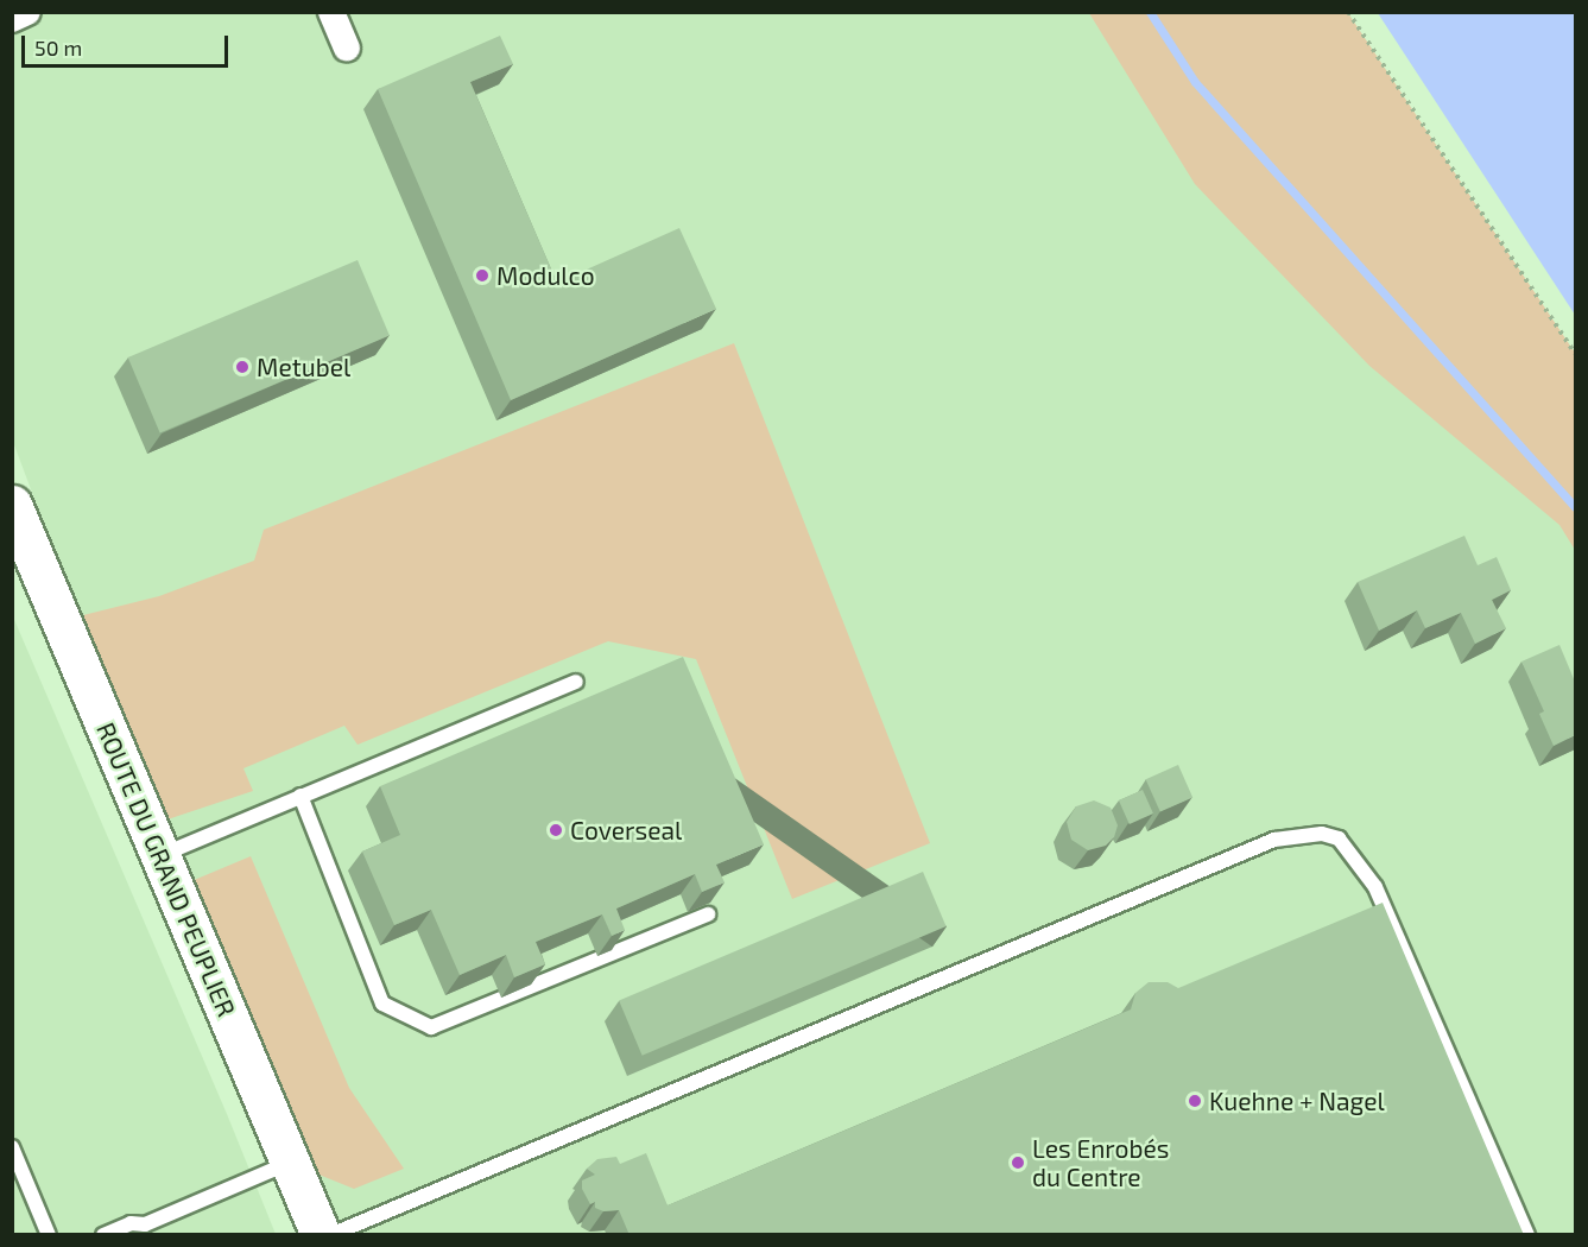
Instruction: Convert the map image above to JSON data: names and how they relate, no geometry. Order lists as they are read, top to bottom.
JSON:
{
  "streets": {
    "main road": ["ROUTE DU GRAND PEUPLIER"]
  },
  "places": [
    "Modulco",
    "Metubel",
    "Coverseal",
    "Kuehne + Nagel",
    "Les Enrobés du Centre"
  ],
  "scale_bar": "50 m"
}
